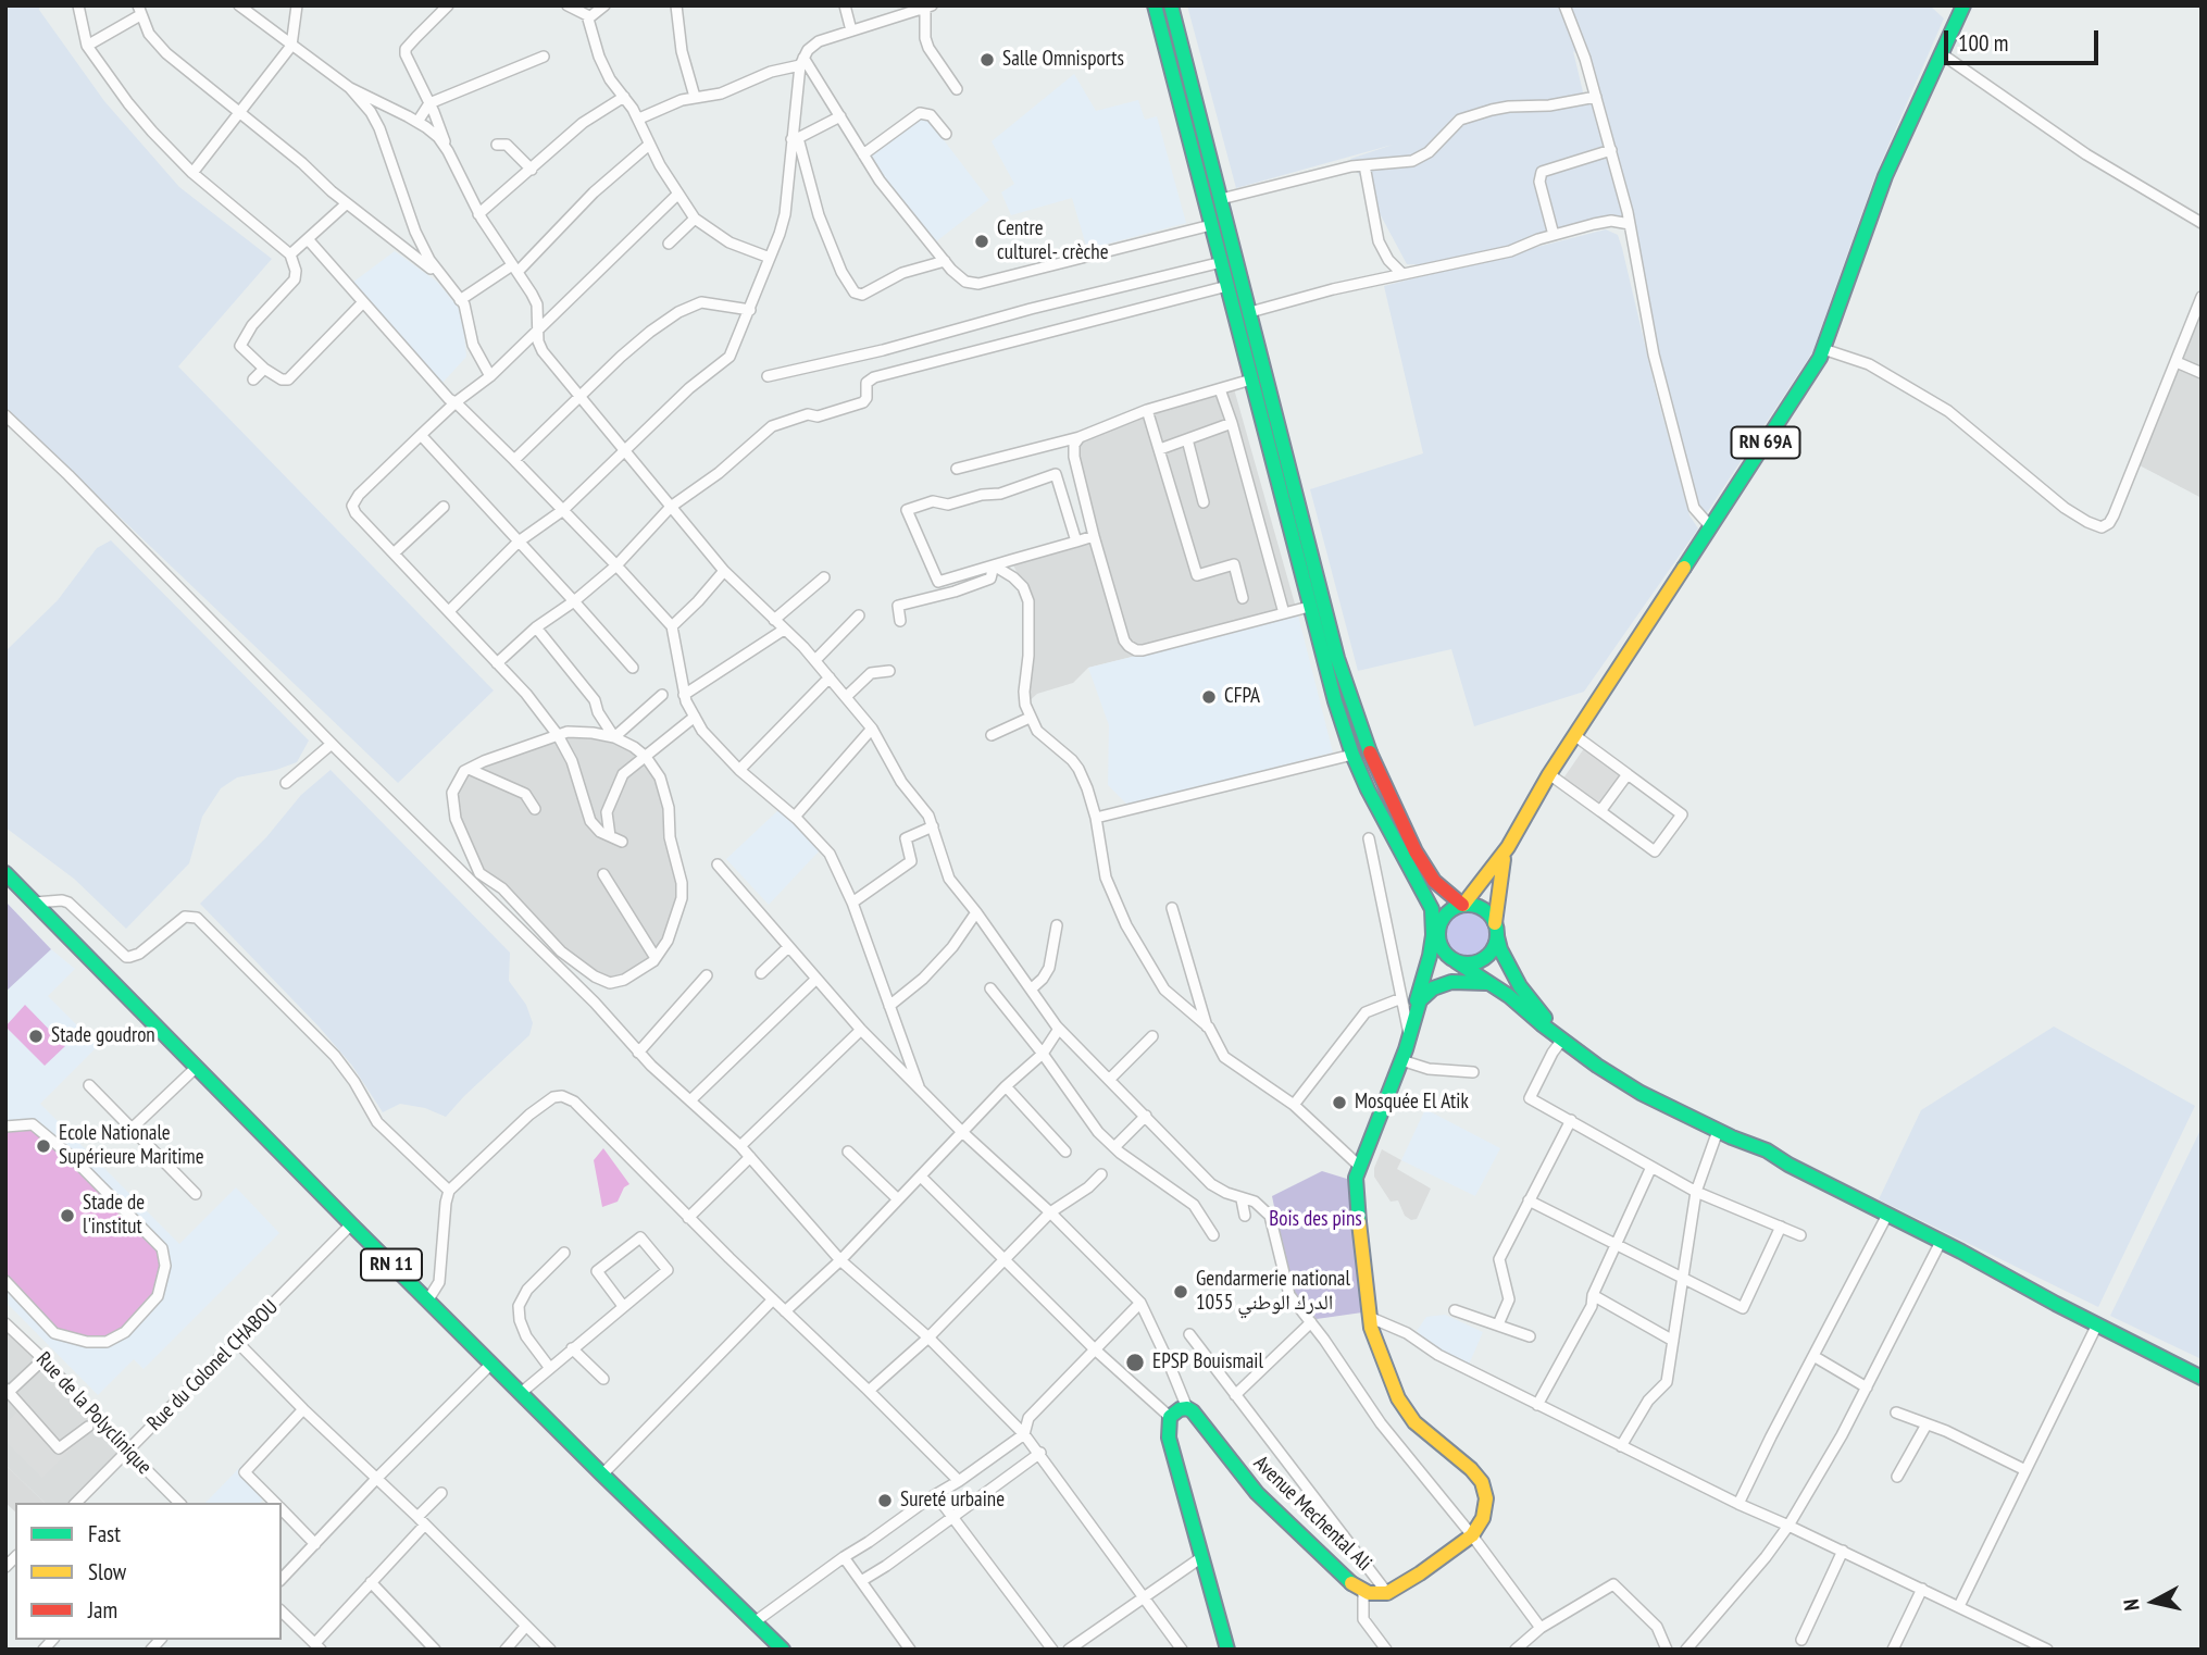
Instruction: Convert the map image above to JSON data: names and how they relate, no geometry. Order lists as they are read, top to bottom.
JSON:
{
  "streets": {
    "main road": ["RN 69A", "RN 11", "Avenue Mechental Ali"],
    "street": ["Rue du Colonel CHABOU", "Rue de la Polyclinique"]
  },
  "crossings": [
    ["RN 11", "Rue du Colonel CHABOU"],
    ["Rue du Colonel CHABOU", "Rue de la Polyclinique"]
  ],
  "parks": ["Bois des pins"],
  "places": [
    "Salle Omnisports",
    "Centre culturel- crèche",
    "CFPA",
    "Stade goudron",
    "Mosquée El Atik",
    "Ecole Nationale Supérieure Maritime",
    "Stade de l'institut",
    "Gendarmerie national 1055 الدرك الوطني",
    "EPSP Bouismail",
    "Sureté urbaine"
  ],
  "legend": ["Fast", "Slow", "Jam"],
  "scale_bar": "100 m",
  "north": "left"
}
